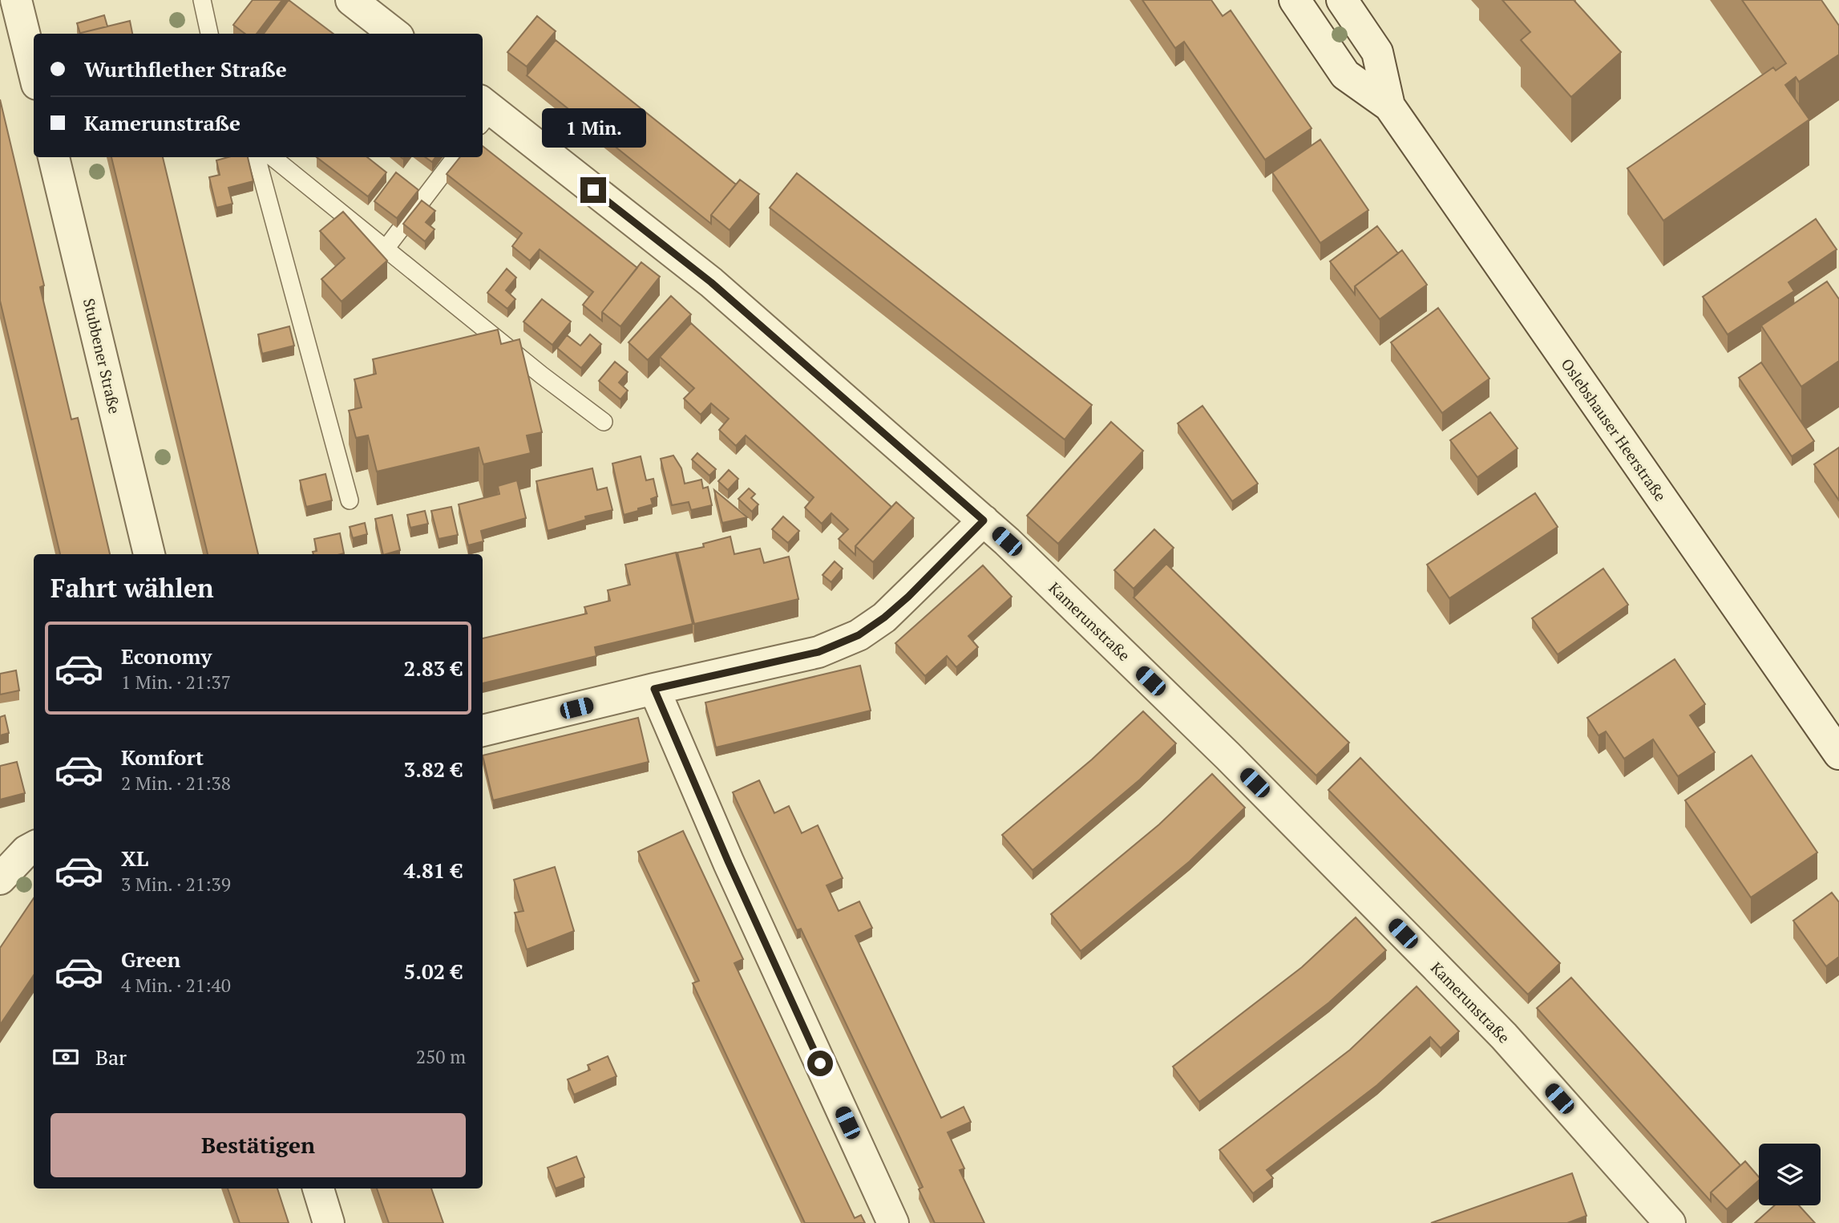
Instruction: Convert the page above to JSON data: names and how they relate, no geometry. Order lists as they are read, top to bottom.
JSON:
{
  "streets": {
    "street": ["Stubbener Straße", "Oslebshauser Heerstraße", "Kamerunstraße"]
  },
  "page": {
    "banner": ["Wurthflether Straße", "Kamerunstraße"],
    "bubble": "1 Min.",
    "heading": "Fahrt wählen",
    "list": [
      {
        "name": "Economy",
        "note": "1 Min. · 21:37",
        "value": "2.83 €"
      },
      {
        "name": "Komfort",
        "note": "2 Min. · 21:38",
        "value": "3.82 €"
      },
      {
        "name": "XL",
        "note": "3 Min. · 21:39",
        "value": "4.81 €"
      },
      {
        "name": "Green",
        "note": "4 Min. · 21:40",
        "value": "5.02 €"
      }
    ],
    "pay": ["Bar", "250 m"],
    "buttons": "Bestätigen"
  }
}
